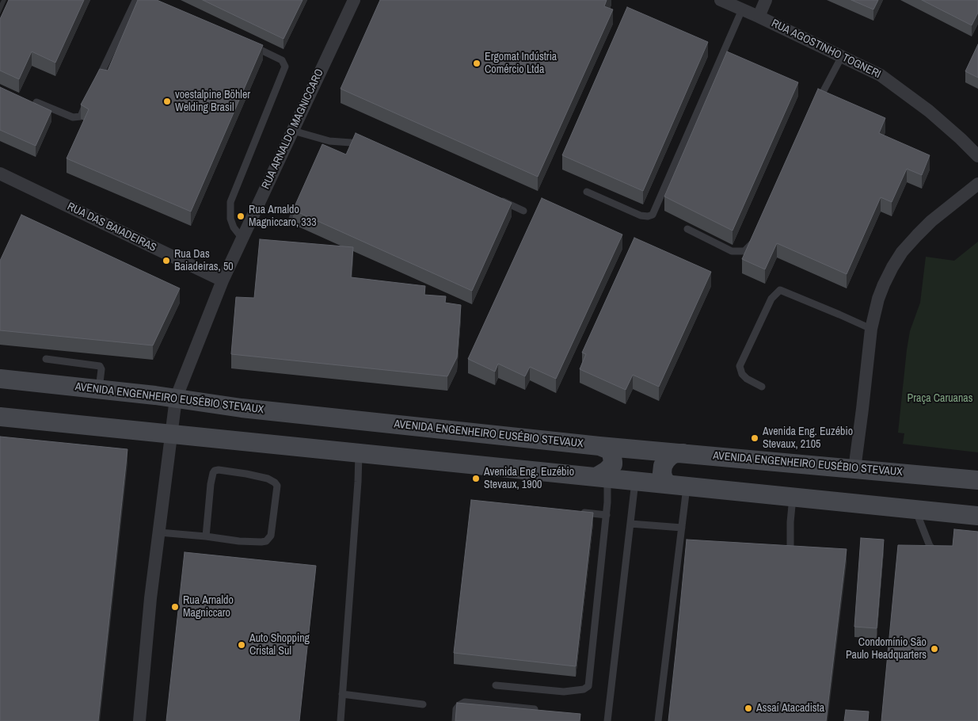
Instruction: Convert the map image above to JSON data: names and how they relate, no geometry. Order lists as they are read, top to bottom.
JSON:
{
  "streets": {
    "main road": ["AVENIDA ENGENHEIRO EUSÉBIO STEVAUX"],
    "street": ["RUA AGOSTINHO TOGNERI", "RUA ARNALDO MAGNICCARO", "RUA DAS BAIADEIRAS"]
  },
  "crossings": [
    ["RUA ARNALDO MAGNICCARO", "RUA DAS BAIADEIRAS"],
    ["RUA ARNALDO MAGNICCARO", "AVENIDA ENGENHEIRO EUSÉBIO STEVAUX"]
  ],
  "parks": ["Praça Caruanas"],
  "places": [
    "Ergomat Indústria Comércio Ltda",
    "voestalpine Böhler Welding Brasil",
    "Rua Arnaldo Magniccaro, 333",
    "Rua Das Baiadeiras, 50",
    "Avenida Eng. Euzébio Stevaux, 2105",
    "Avenida Eng. Euzébio Stevaux, 1900",
    "Rua Arnaldo Magniccaro",
    "Auto Shopping Cristal Sul",
    "Condomínio São Paulo Headquarters",
    "Assaí Atacadista"
  ]
}
